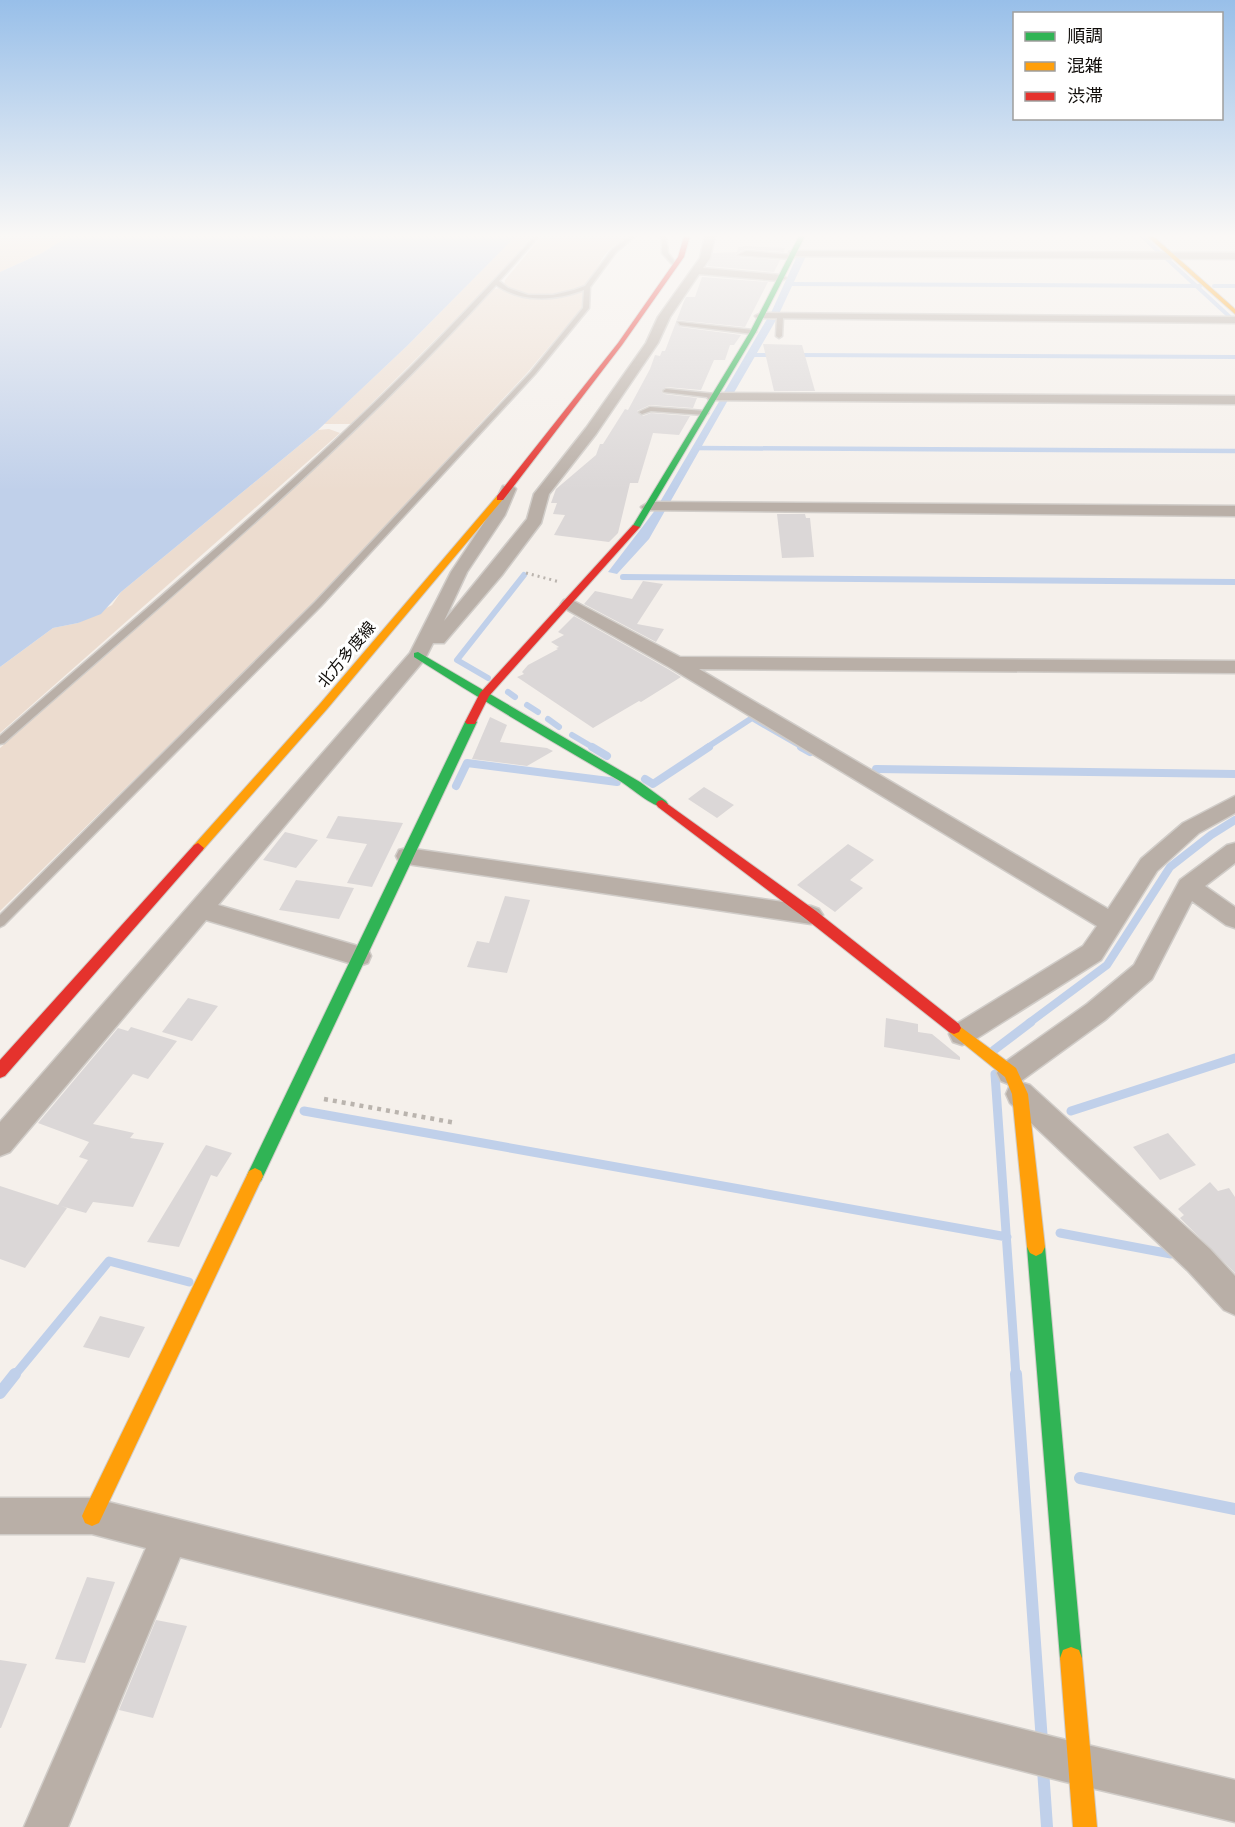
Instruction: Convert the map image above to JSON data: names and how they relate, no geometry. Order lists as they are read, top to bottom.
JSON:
{
  "streets": {
    "street": ["北方多度線"]
  },
  "legend": ["順調", "混雑", "渋滞"]
}
